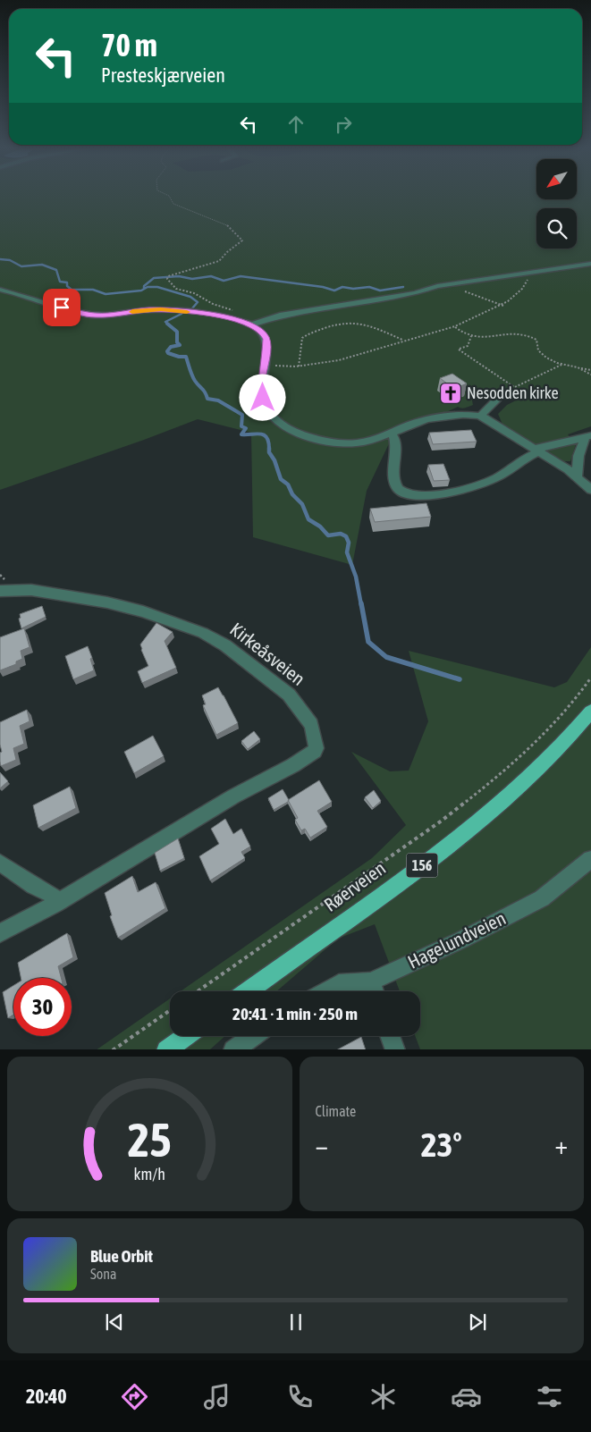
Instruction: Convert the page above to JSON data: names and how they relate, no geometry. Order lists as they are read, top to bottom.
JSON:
{
  "streets": {
    "main road": ["156", "Røerveien"],
    "street": ["Kirkeåsveien", "Hagelundveien"]
  },
  "places": {
    "church": ["Nesodden kirke"]
  },
  "north": "bottom left",
  "page": {
    "turn": ["70 m", "Presteskjærveien"],
    "limit": "30",
    "trip": "20:41 · 1 min · 250 m",
    "tile": "Climate",
    "heat": ["−", "23°", "+"],
    "song": ["Blue Orbit", "Sona"],
    "tabs": "20:40",
    "gauge": ["25", "km/h"]
  }
}
